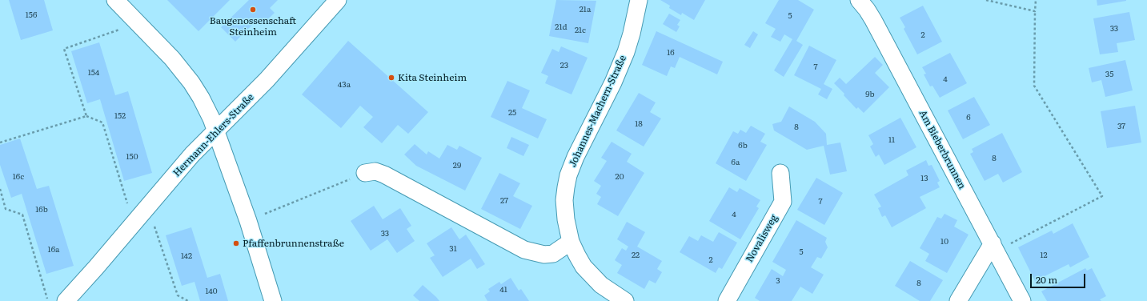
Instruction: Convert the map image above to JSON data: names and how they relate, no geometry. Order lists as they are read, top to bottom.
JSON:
{
  "streets": {
    "street": [
      "Johannes-Machern-Straße",
      "Hermann-Ehlers-Straße",
      "Am Bieberbrunnen",
      "Novalisweg"
    ]
  },
  "places": ["Baugenossenschaft Steinheim", "Kita Steinheim", "Pfaffenbrunnenstraße"],
  "house_numbers": [
    "21a",
    "156",
    "5",
    "21d",
    "33",
    "21c",
    "2",
    "16",
    "23",
    "7",
    "154",
    "35",
    "4",
    "43a",
    "9b",
    "25",
    "152",
    "6",
    "18",
    "37",
    "8",
    "11",
    "6b",
    "150",
    "8",
    "6a",
    "29",
    "16c",
    "20",
    "13",
    "27",
    "7",
    "16b",
    "4",
    "33",
    "10",
    "31",
    "16a",
    "5",
    "22",
    "12",
    "142",
    "2",
    "3",
    "8",
    "41",
    "140"
  ],
  "scale_bar": "20 m"
}
